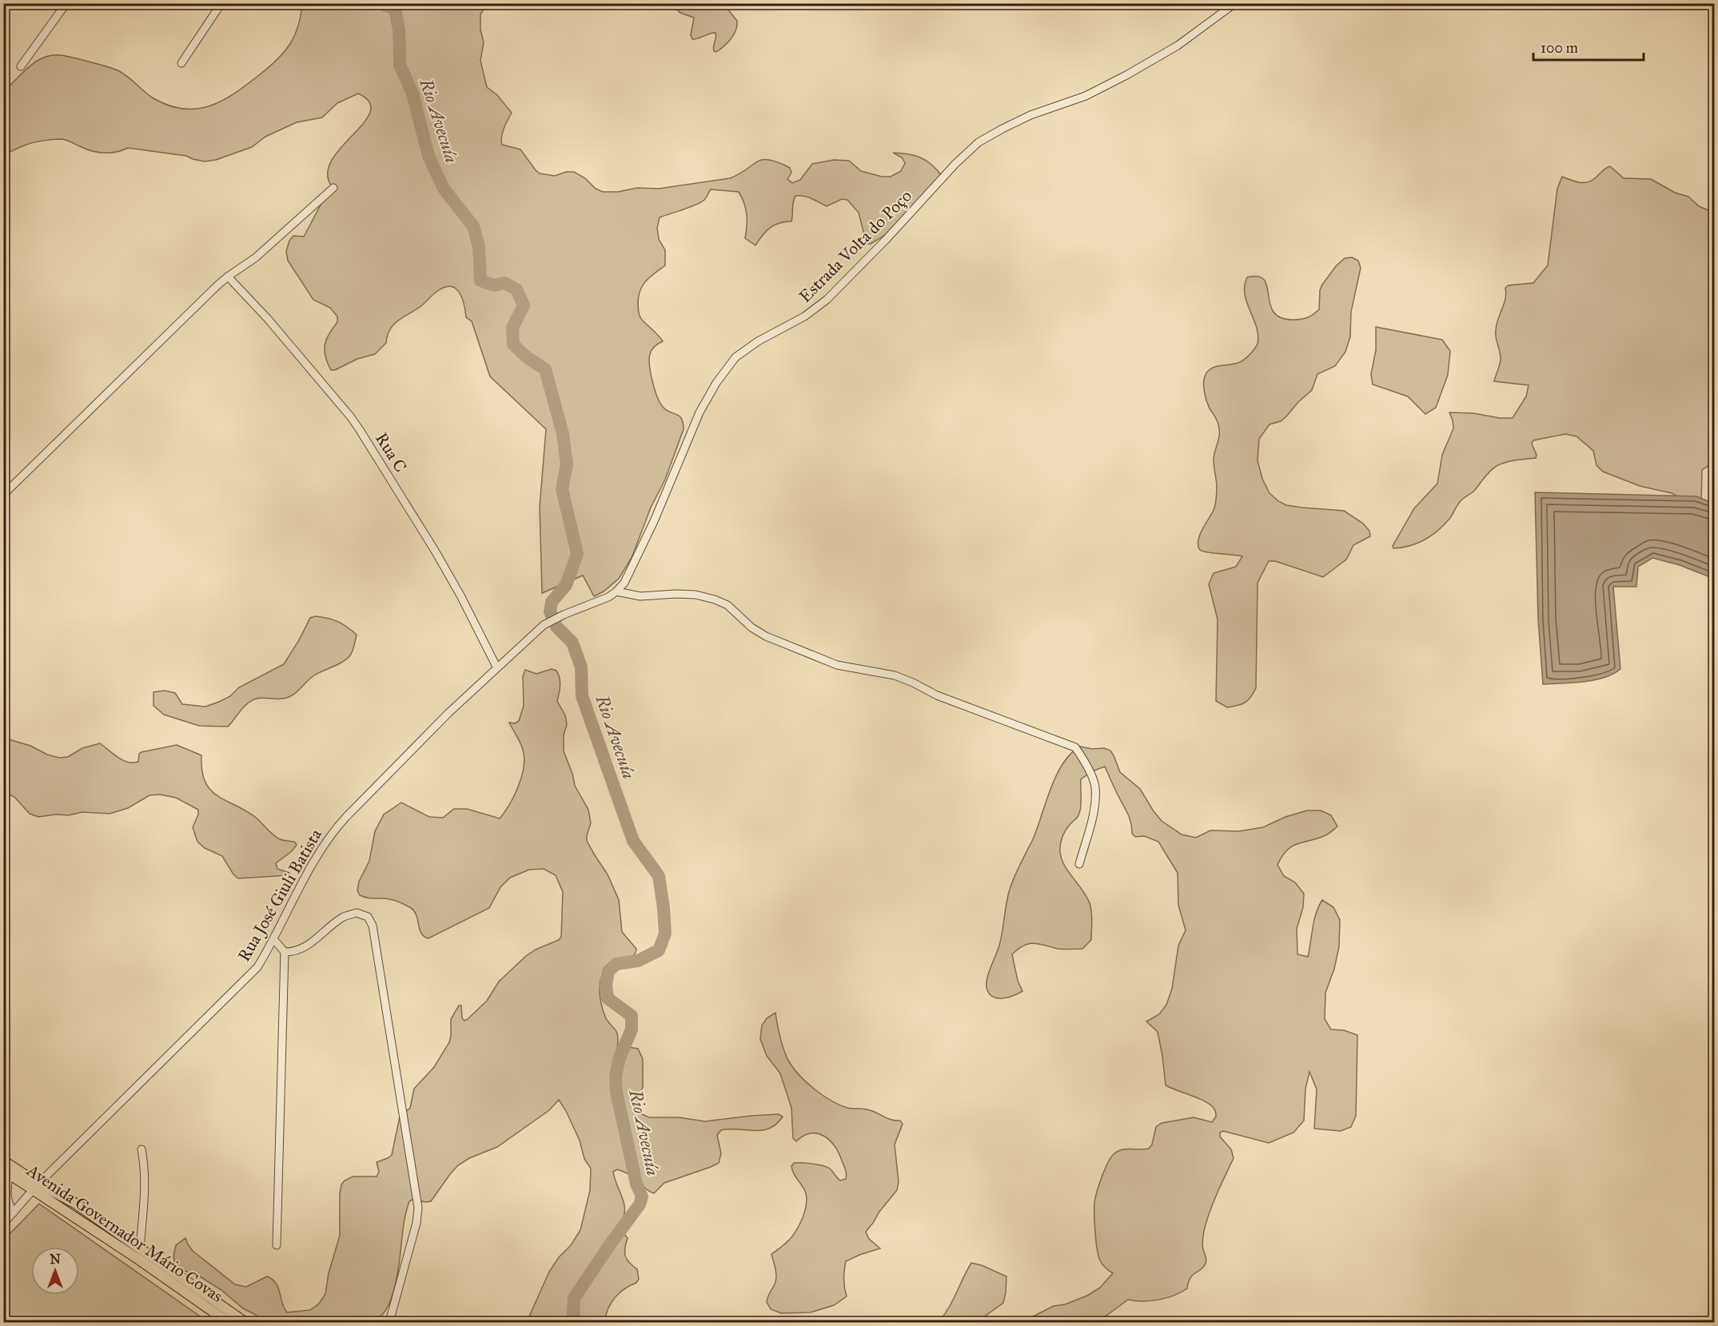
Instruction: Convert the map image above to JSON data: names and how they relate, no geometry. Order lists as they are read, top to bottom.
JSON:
{
  "streets": {
    "main road": ["Avenida Governador Mário Covas"],
    "street": ["Estrada Volta do Poço", "Rua C", "Rua José Giuli Batista"]
  },
  "crossings": [
    ["Estrada Volta do Poço", "Rua José Giuli Batista"],
    ["Rua C", "Rua José Giuli Batista"],
    ["Rua José Giuli Batista", "Avenida Governador Mário Covas"]
  ],
  "water": ["Rio Avecuía"],
  "scale_bar": "100 m",
  "north": "top"
}
